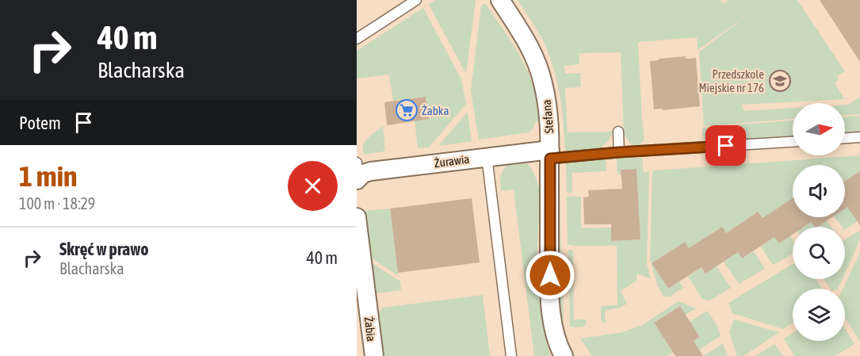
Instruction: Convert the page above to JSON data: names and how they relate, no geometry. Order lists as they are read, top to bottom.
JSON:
{
  "streets": {
    "street": ["Stefana", "Żurawia", "Żabia"]
  },
  "crossings": [
    ["Stefana", "Żurawia"]
  ],
  "places": {
    "school or university": ["Przedszkole Miejskie nr 176"],
    "supermarket": ["Żabka"]
  },
  "north": "right",
  "page": {
    "turn": ["40 m", "Blacharska"],
    "then": "Potem",
    "heading": ["1 min", "100 m · 18:29"],
    "list": [
      {
        "name": "Skręć w prawo",
        "note": "Blacharska",
        "value": "40 m"
      }
    ]
  }
}
